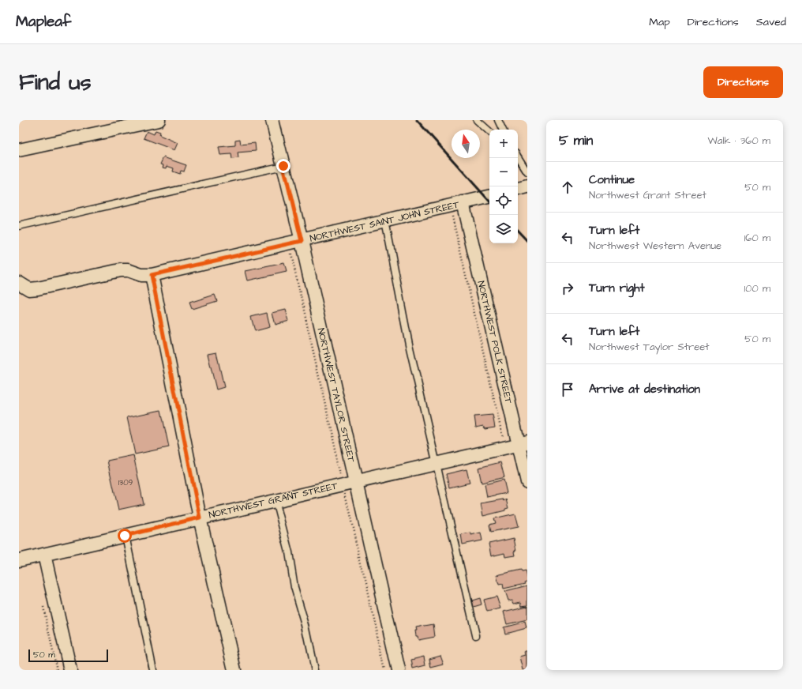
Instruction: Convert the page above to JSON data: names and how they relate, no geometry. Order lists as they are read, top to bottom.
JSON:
{
  "streets": {
    "street": [
      "NORTHWEST SAINT JOHN STREET",
      "NORTHWEST POLK STREET",
      "NORTHWEST TAYLOR STREET",
      "NORTHWEST GRANT STREET"
    ]
  },
  "crossings": [
    ["NORTHWEST SAINT JOHN STREET", "NORTHWEST POLK STREET"],
    ["NORTHWEST SAINT JOHN STREET", "NORTHWEST TAYLOR STREET"],
    ["NORTHWEST POLK STREET", "NORTHWEST GRANT STREET"],
    ["NORTHWEST TAYLOR STREET", "NORTHWEST GRANT STREET"]
  ],
  "house_numbers": ["1309"],
  "scale_bar": "50 m",
  "north": "top",
  "page": {
    "header": "Mapleaf",
    "nav": ["Map", "Directions", "Saved"],
    "buttons": "Directions",
    "title": "Find us",
    "heading": ["5 min", "Walk · 360 m"],
    "map_buttons": ["+", "−"],
    "list": [
      ["Continue", "Northwest Grant Street", "50 m"],
      ["Turn left", "Northwest Western Avenue", "160 m"],
      ["Turn right", "100 m"],
      ["Turn left", "Northwest Taylor Street", "50 m"],
      "Arrive at destination"
    ],
    "scale": "50 m"
  }
}
